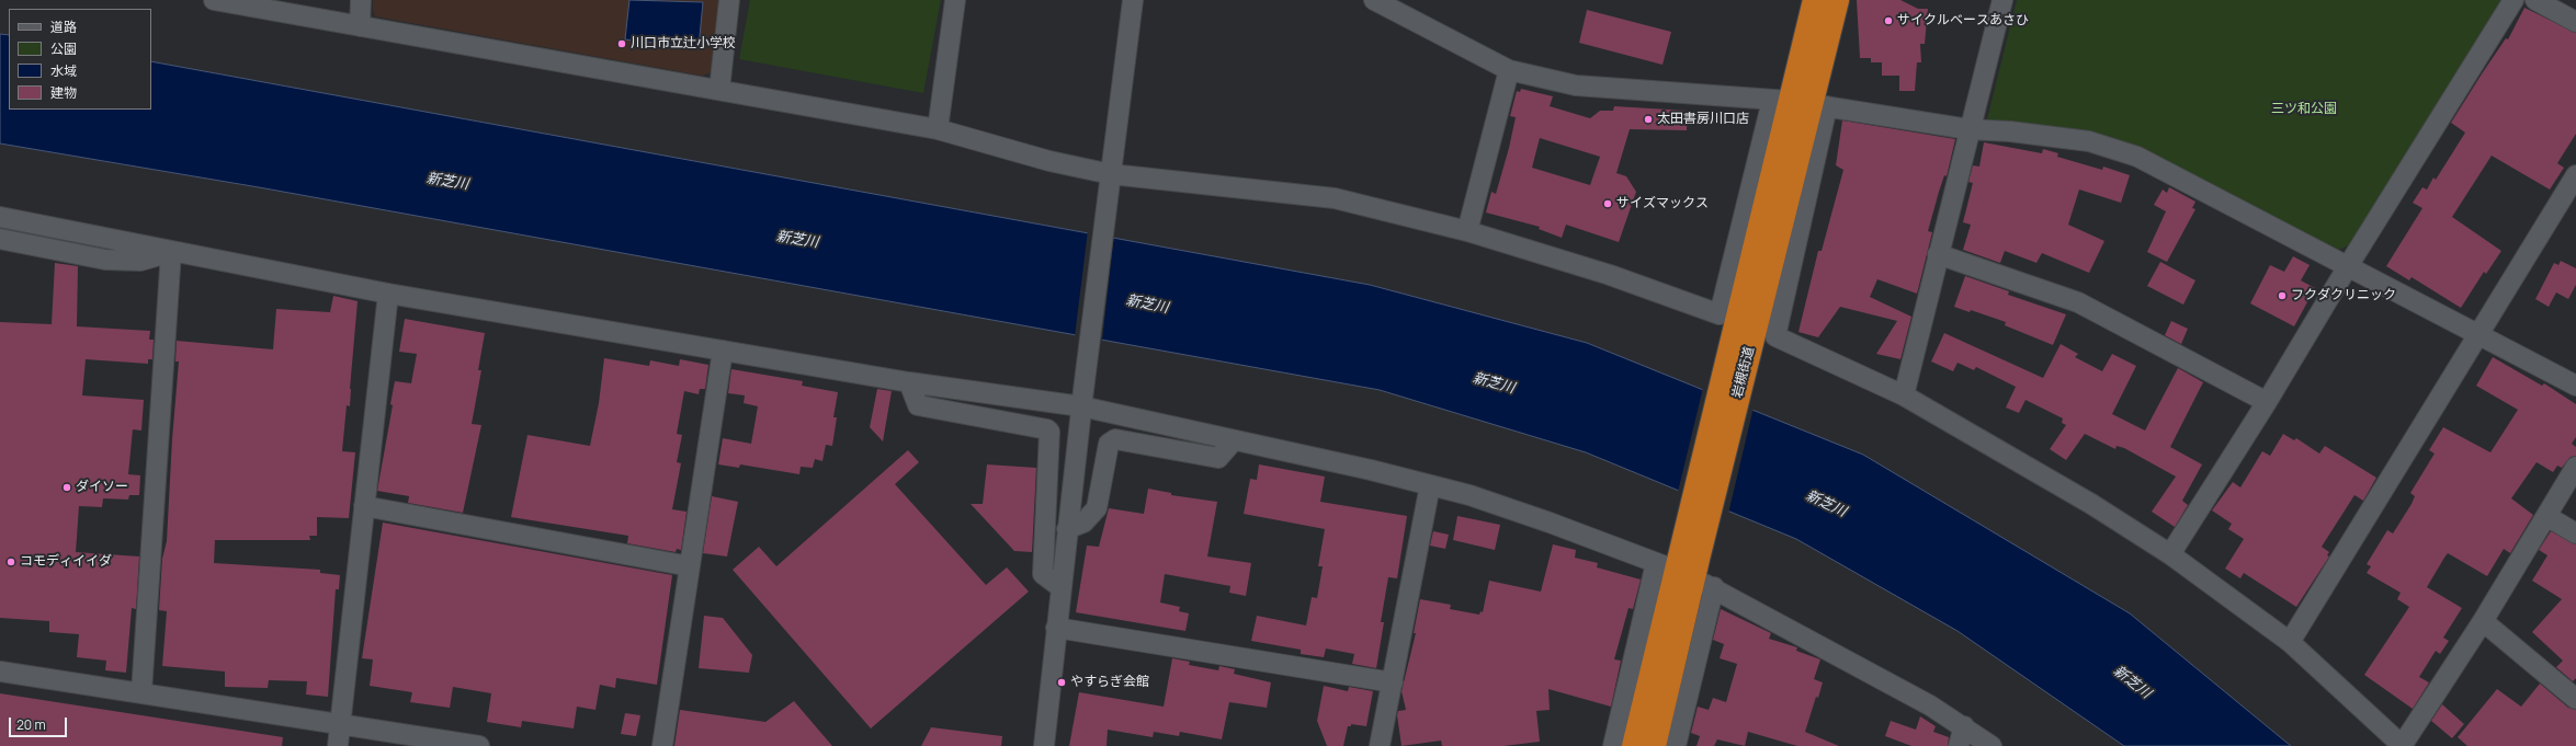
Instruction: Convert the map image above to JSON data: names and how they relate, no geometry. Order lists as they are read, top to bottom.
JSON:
{
  "streets": {
    "highway": ["岩槻街道"]
  },
  "water": ["新芝川"],
  "parks": ["三ツ和公園"],
  "places": [
    "サイクルベースあさひ",
    "川口市立辻小学校",
    "太田書房川口店",
    "サイズマックス",
    "フクダクリニック",
    "ダイソー",
    "コモディイイダ",
    "やすらぎ会館"
  ],
  "legend": [
    "道路",
    "公園",
    "水域",
    "建物"
  ],
  "scale_bar": "20 m"
}
